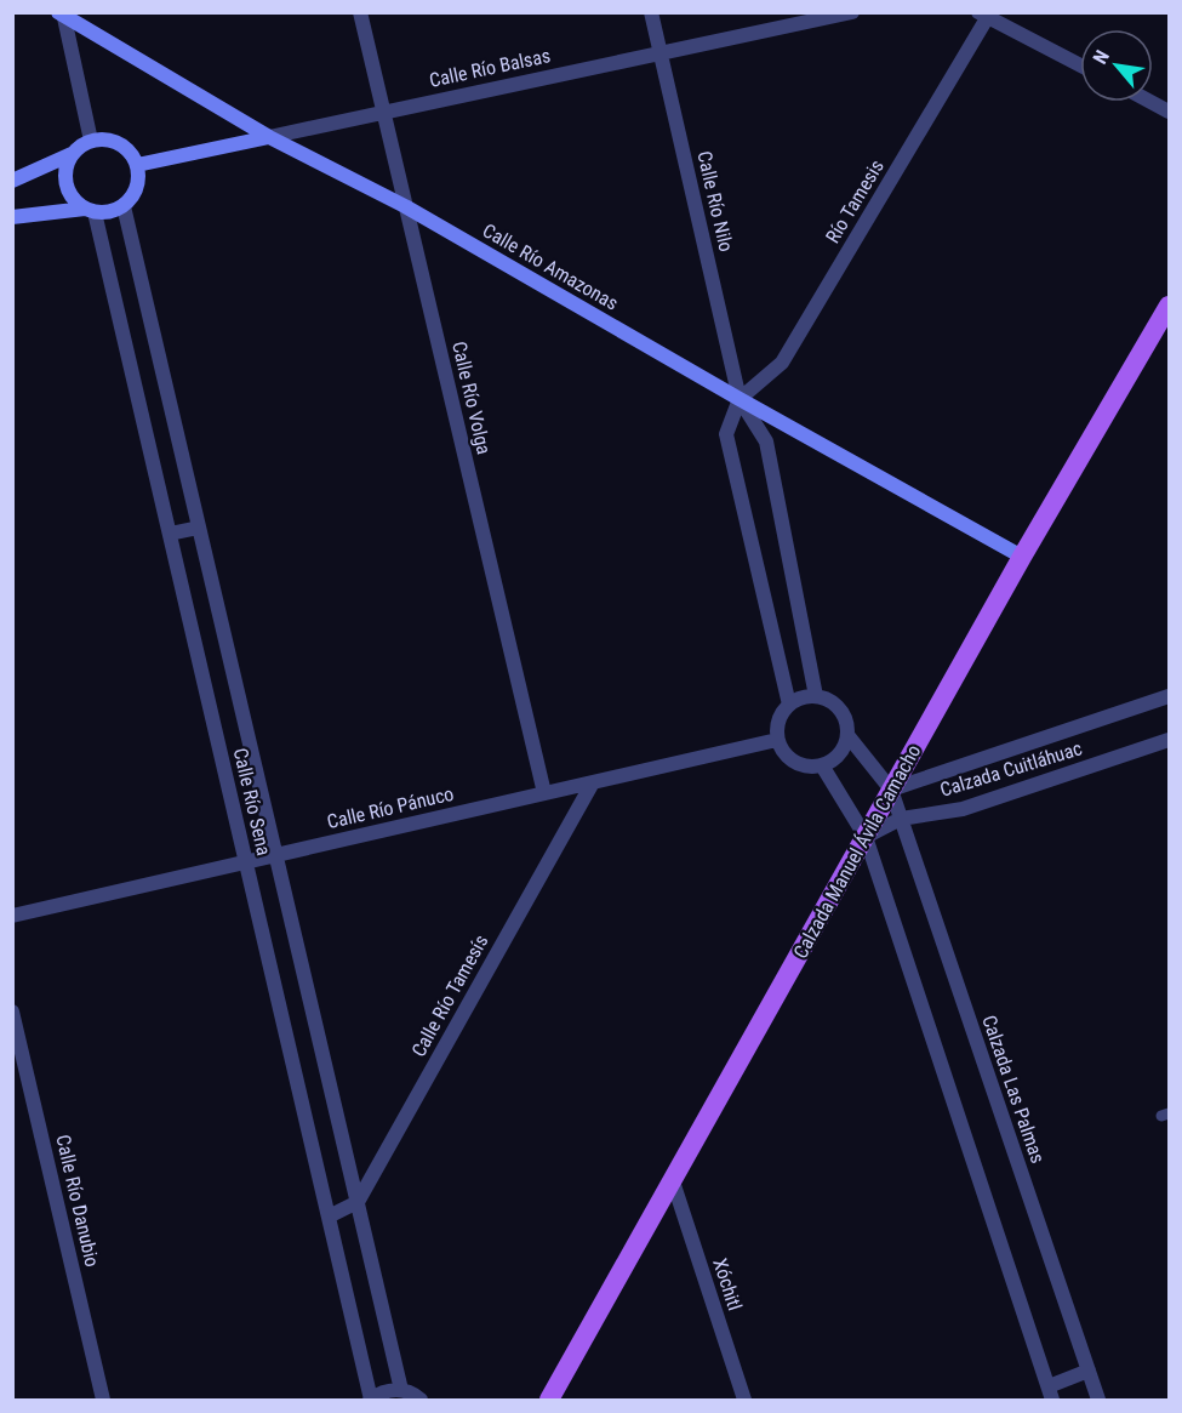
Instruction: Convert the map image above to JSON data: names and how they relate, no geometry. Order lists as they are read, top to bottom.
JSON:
{
  "streets": {
    "main road": ["Calle Río Balsas", "Calle Río Amazonas", "Calzada Manuel Ávila Camacho"],
    "street": [
      "Calle Río Nilo",
      "Río Tamesis",
      "Calle Río Volga",
      "Calzada Cuitláhuac",
      "Calle Río Sena",
      "Calle Río Pánuco",
      "Calle Río Tamesís",
      "Calzada Las Palmas",
      "Calle Río Danubio",
      "Xóchitl"
    ]
  },
  "crossings": [
    ["Calle Río Balsas", "Calle Río Nilo"],
    ["Calle Río Balsas", "Calle Río Amazonas"],
    ["Calle Río Balsas", "Calle Río Volga"],
    ["Calle Río Balsas", "Calle Río Sena"],
    ["Calle Río Nilo", "Río Tamesis"],
    ["Calle Río Nilo", "Calle Río Amazonas"],
    ["Calle Río Nilo", "Calle Río Pánuco"],
    ["Río Tamesis", "Calle Río Amazonas"],
    ["Calle Río Amazonas", "Calle Río Volga"],
    ["Calle Río Amazonas", "Calzada Manuel Ávila Camacho"],
    ["Calle Río Volga", "Calle Río Pánuco"],
    ["Calzada Cuitláhuac", "Calzada Manuel Ávila Camacho"],
    ["Calzada Cuitláhuac", "Calzada Las Palmas"],
    ["Calle Río Sena", "Calle Río Pánuco"],
    ["Calle Río Sena", "Calle Río Tamesís"],
    ["Calle Río Pánuco", "Calle Río Tamesís"],
    ["Calzada Manuel Ávila Camacho", "Calzada Las Palmas"],
    ["Calzada Manuel Ávila Camacho", "Xóchitl"]
  ],
  "north": "top left"
}
